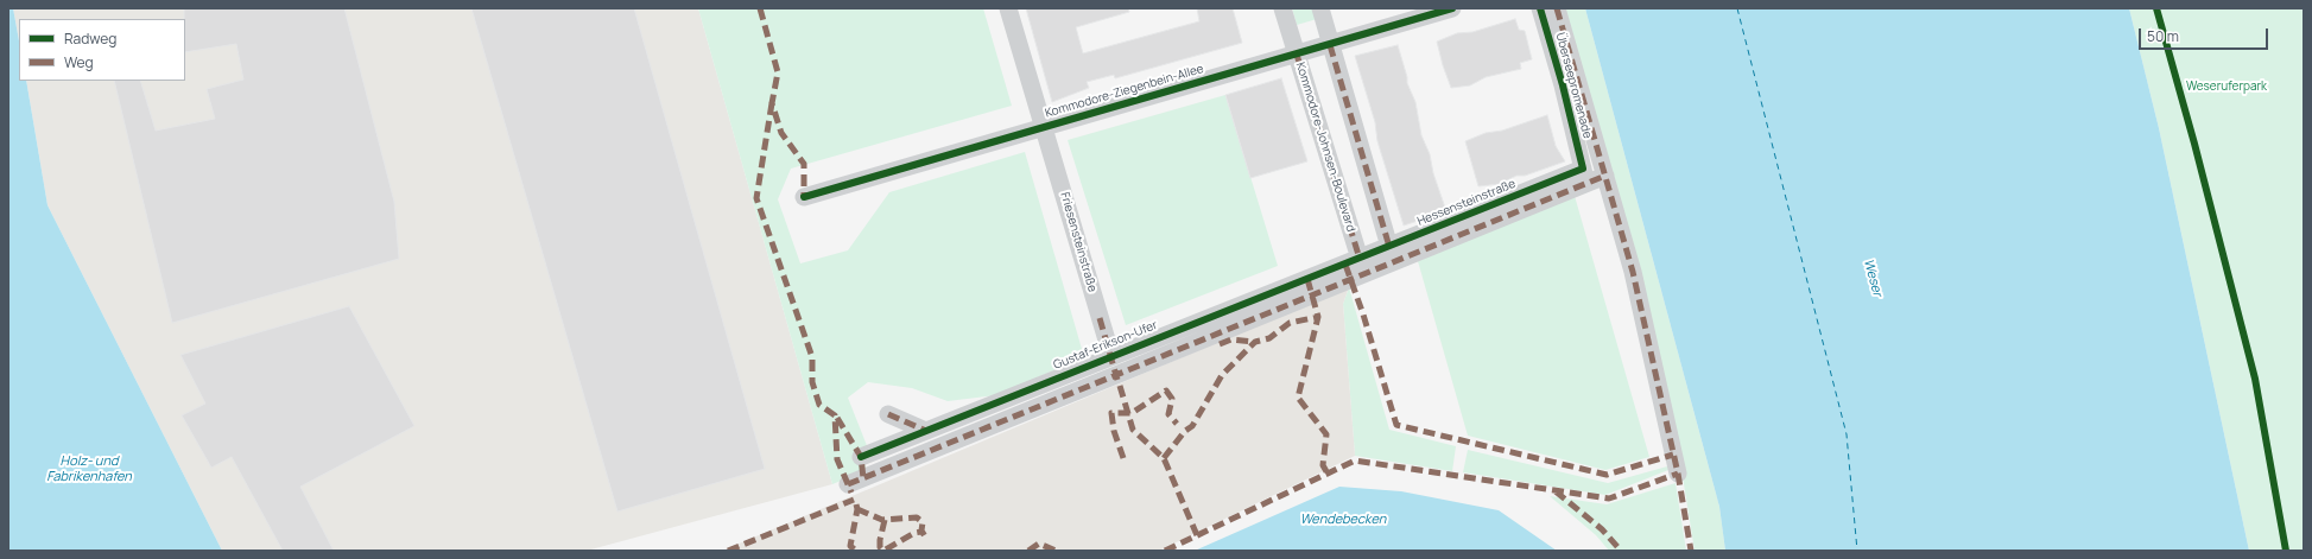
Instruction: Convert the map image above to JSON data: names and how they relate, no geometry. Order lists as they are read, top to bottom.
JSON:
{
  "streets": {
    "street": [
      "Überseepromenade",
      "Kommodore-Ziegenbein-Allee",
      "Kommodore-Johnsen-Boulevard",
      "Hessensteinstraße",
      "Friesensteinstraße",
      "Gustaf-Erikson-Ufer"
    ]
  },
  "crossings": [
    ["Überseepromenade", "Hessensteinstraße"],
    ["Kommodore-Ziegenbein-Allee", "Kommodore-Johnsen-Boulevard"],
    ["Kommodore-Ziegenbein-Allee", "Friesensteinstraße"],
    ["Kommodore-Johnsen-Boulevard", "Hessensteinstraße"],
    ["Kommodore-Johnsen-Boulevard", "Gustaf-Erikson-Ufer"],
    ["Hessensteinstraße", "Gustaf-Erikson-Ufer"],
    ["Friesensteinstraße", "Gustaf-Erikson-Ufer"]
  ],
  "water": ["Weser", "Holz- und Fabrikenhafen", "Wendebecken"],
  "parks": ["Weseruferpark"],
  "legend": ["Radweg", "Weg"],
  "scale_bar": "50 m"
}
